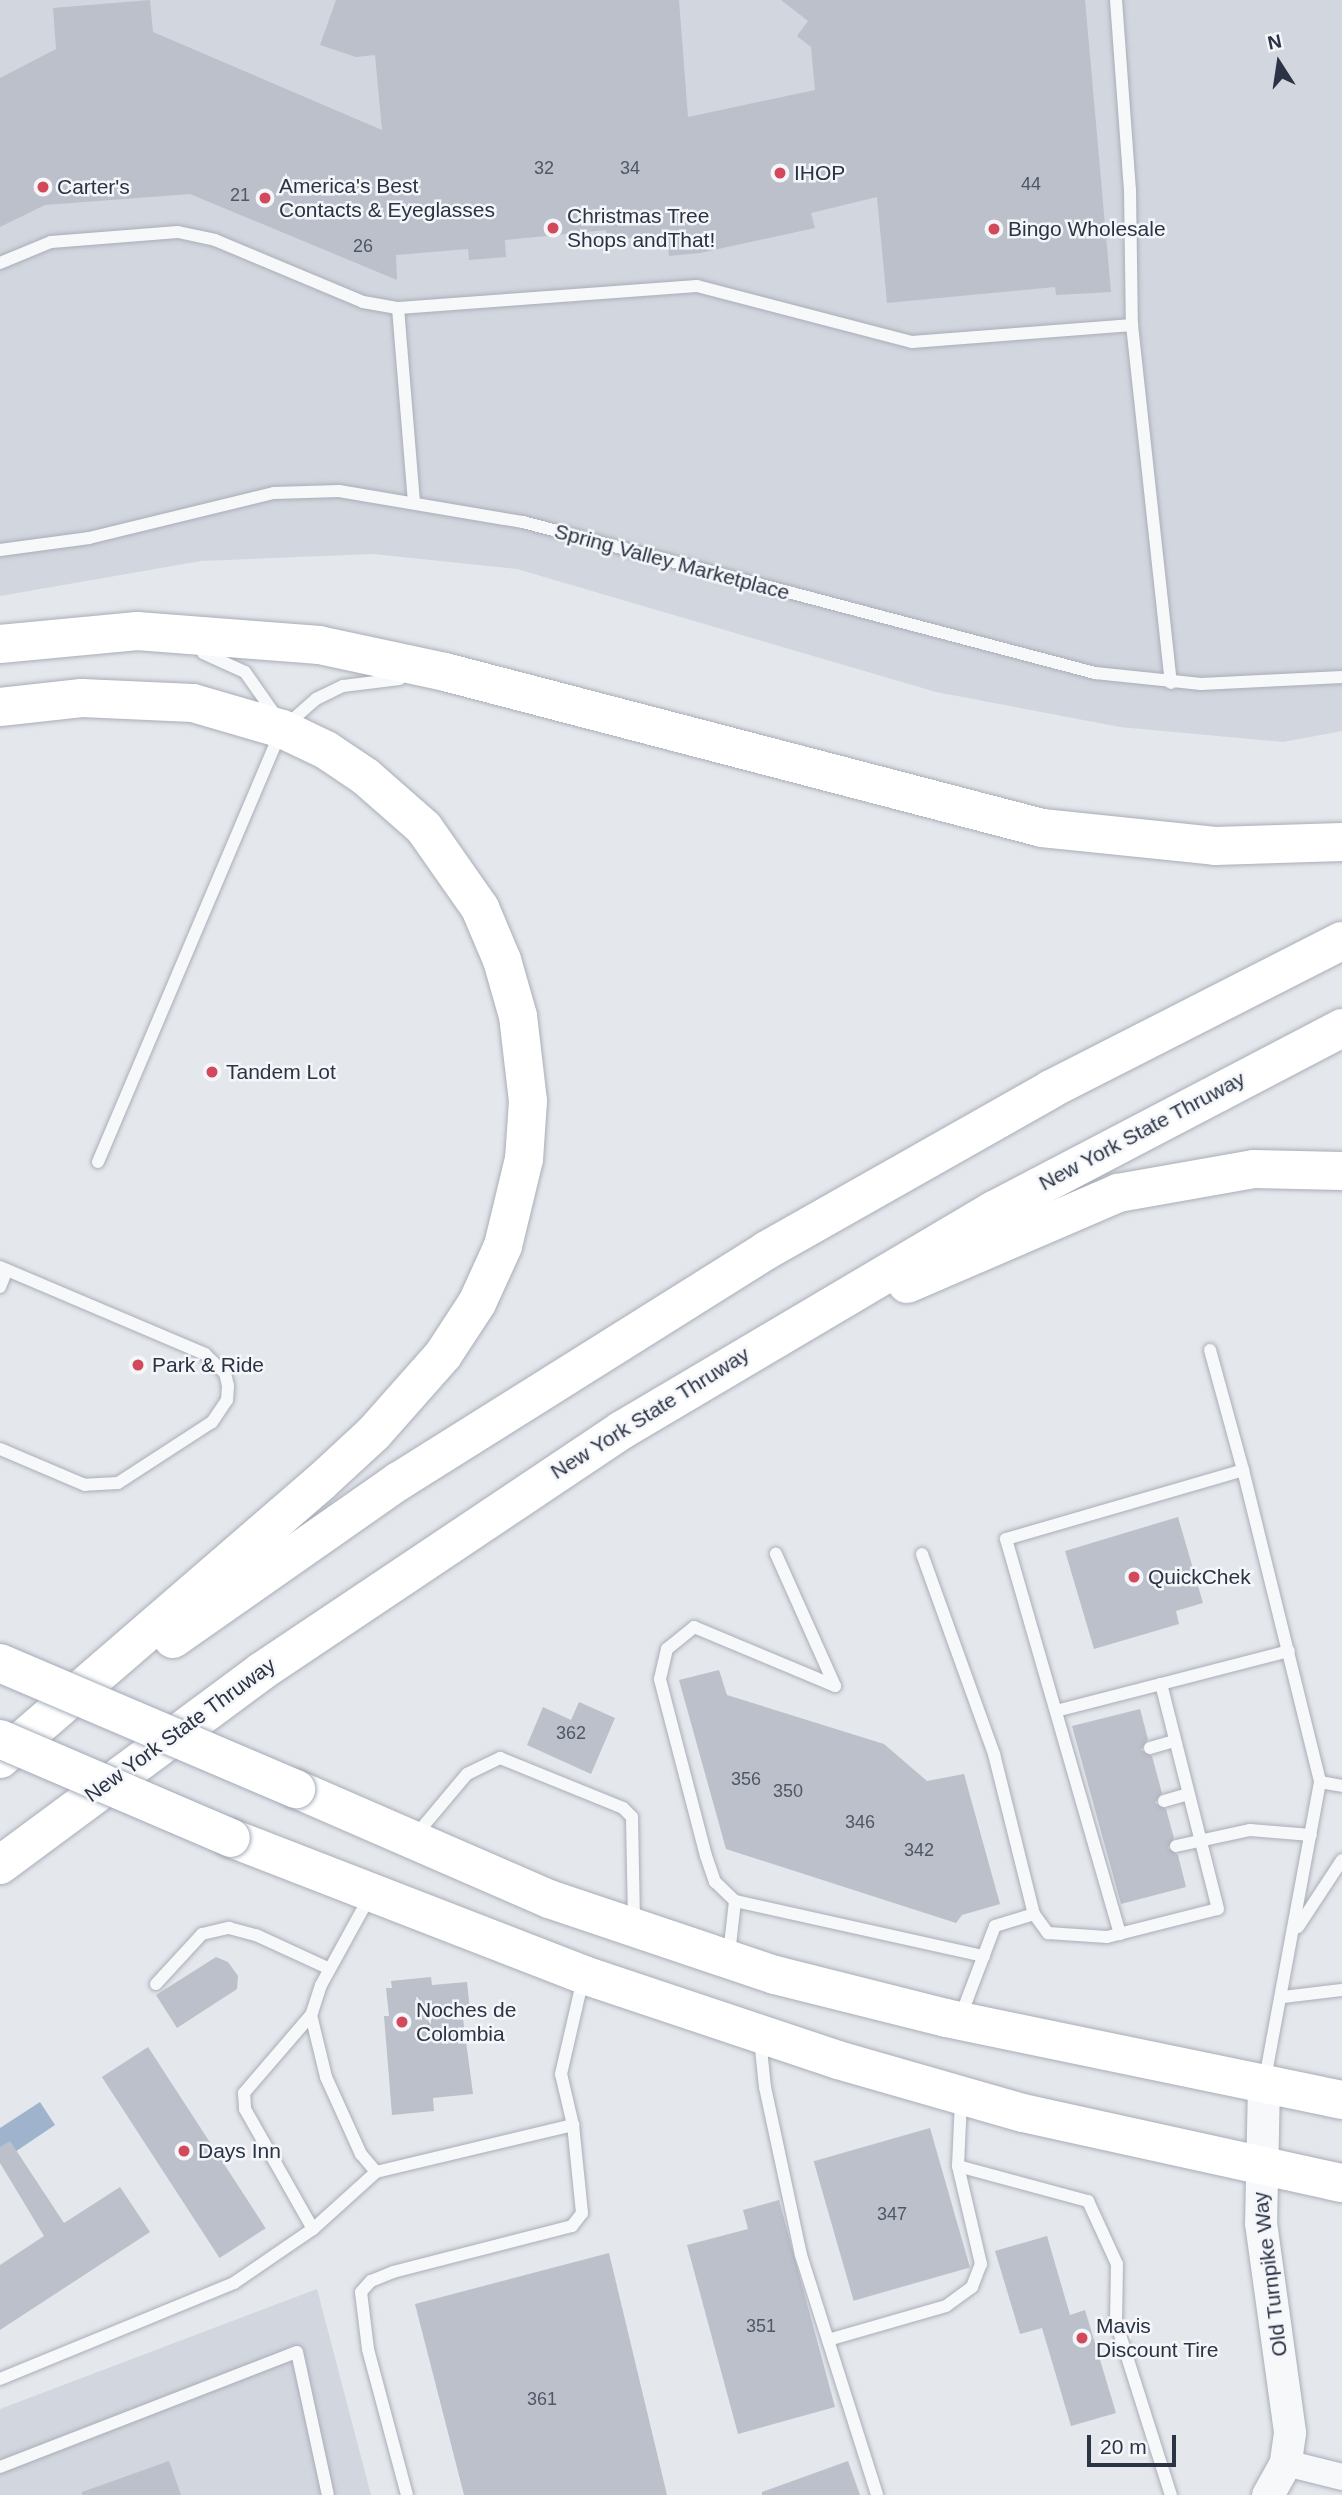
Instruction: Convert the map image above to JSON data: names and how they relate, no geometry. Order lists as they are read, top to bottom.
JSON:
{
  "streets": {
    "main road": ["New York State Thruway"],
    "street": ["Old Turnpike Way"],
    "lane": ["Spring Valley Marketplace"]
  },
  "places": [
    "IHOP",
    "Carter's",
    "America's Best Contacts & Eyeglasses",
    "Christmas Tree Shops andThat!",
    "Bingo Wholesale",
    "Tandem Lot",
    "Park & Ride",
    "QuickChek",
    "Noches de Colombia",
    "Days Inn",
    "Mavis Discount Tire"
  ],
  "house_numbers": [
    "32",
    "34",
    "44",
    "21",
    "26",
    "362",
    "356",
    "350",
    "346",
    "342",
    "347",
    "351",
    "361"
  ],
  "scale_bar": "20 m",
  "north": "top"
}
